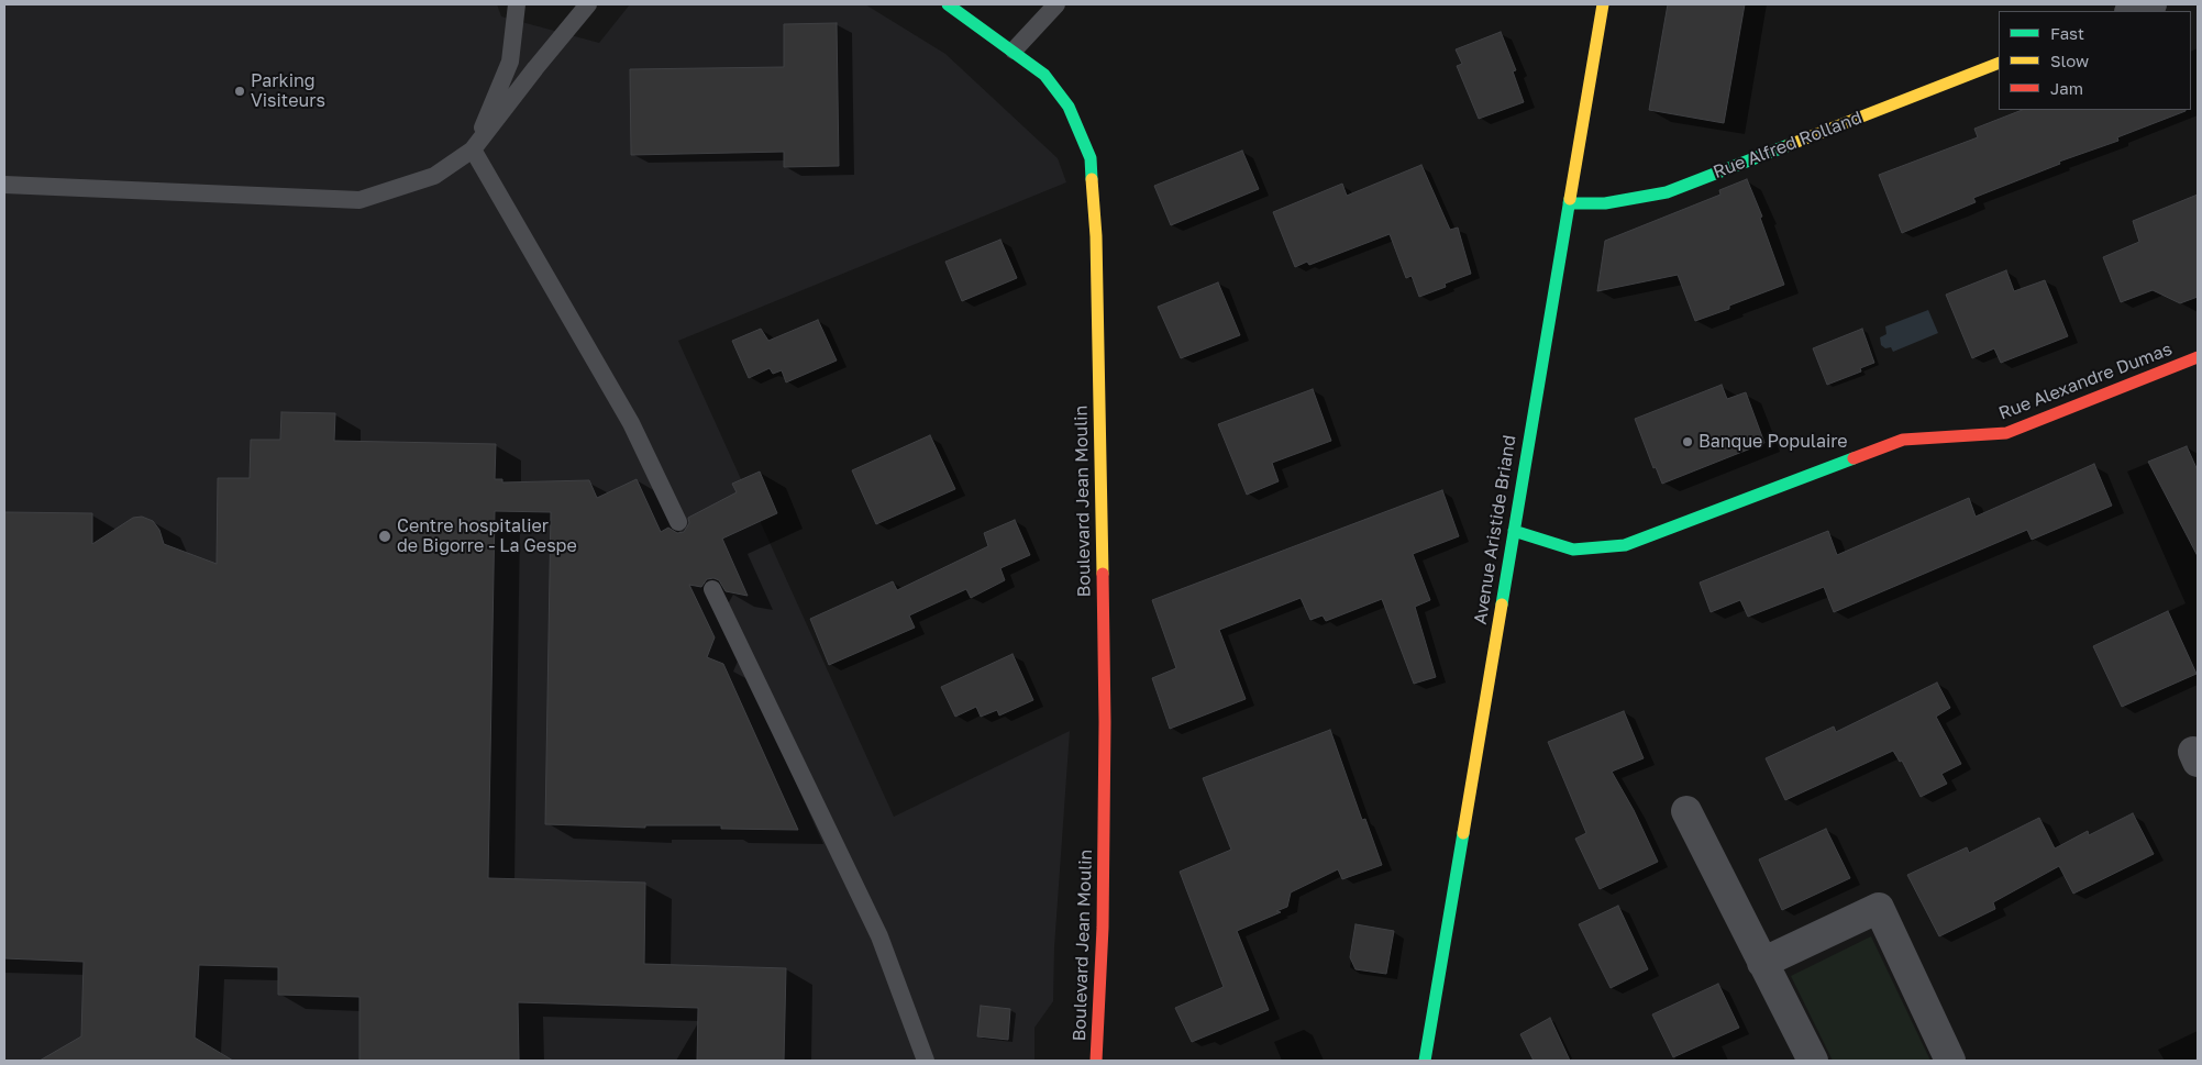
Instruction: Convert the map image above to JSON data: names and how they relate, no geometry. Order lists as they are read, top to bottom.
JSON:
{
  "streets": {
    "street": [
      "Rue Alfred Rolland",
      "Rue Alexandre Dumas",
      "Boulevard Jean Moulin",
      "Avenue Aristide Briand"
    ]
  },
  "crossings": [
    ["Rue Alfred Rolland", "Avenue Aristide Briand"],
    ["Rue Alexandre Dumas", "Avenue Aristide Briand"]
  ],
  "places": ["Parking Visiteurs", "Banque Populaire", "Centre hospitalier de Bigorre - La Gespe"],
  "legend": ["Fast", "Slow", "Jam"]
}
